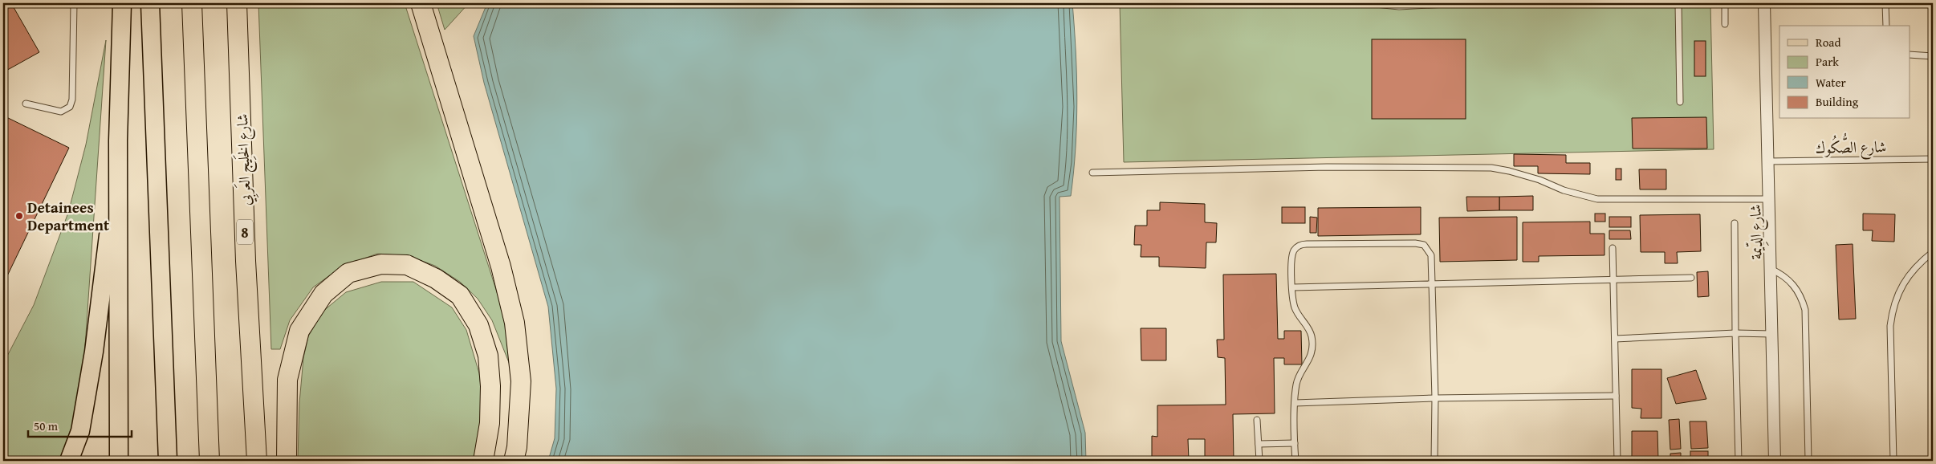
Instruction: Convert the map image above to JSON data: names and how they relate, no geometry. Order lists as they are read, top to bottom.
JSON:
{
  "streets": {
    "highway": ["شارع الخَلِيج العَربِي", "8"],
    "street": ["شارع الدِّيمة"],
    "lane": ["شارع الصُّكُوك"]
  },
  "crossings": [
    ["شارع الصُّكُوك", "شارع الدِّيمة"]
  ],
  "places": ["Detainees Department"],
  "legend": [
    "Road",
    "Park",
    "Water",
    "Building"
  ],
  "scale_bar": "50 m"
}
